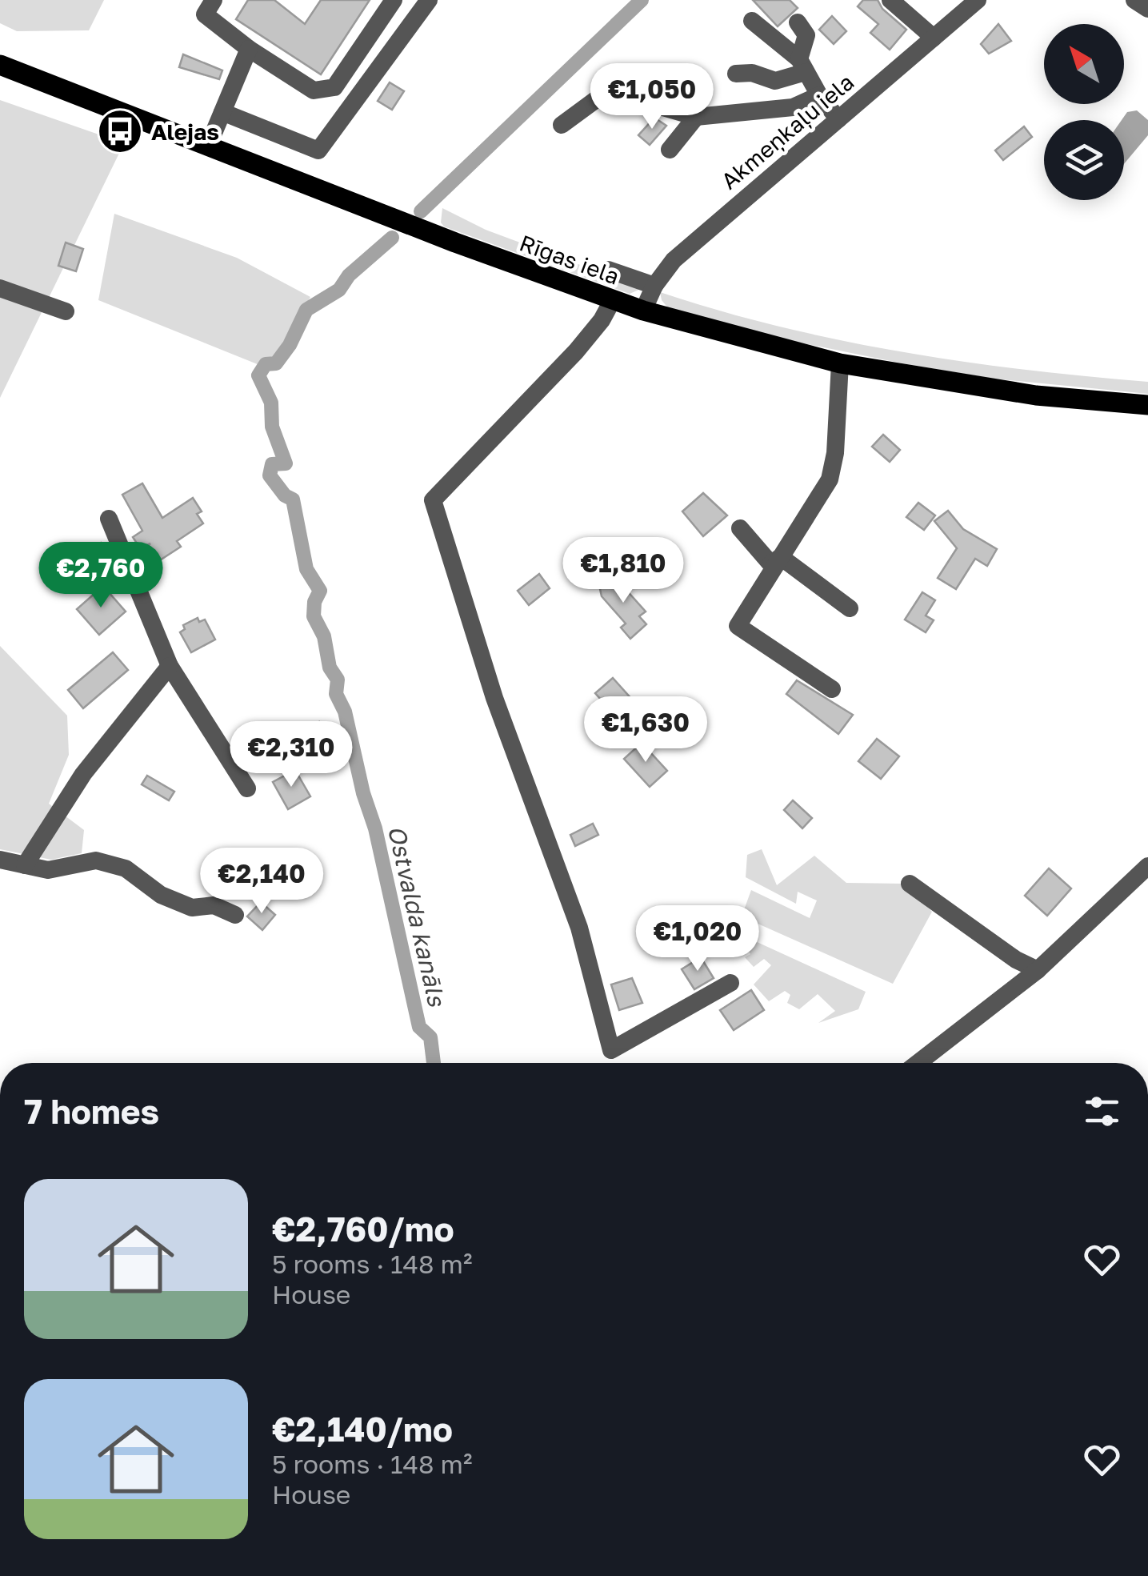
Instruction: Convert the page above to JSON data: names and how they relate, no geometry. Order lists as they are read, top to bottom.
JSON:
{
  "streets": {
    "main road": ["Rīgas iela"],
    "street": ["Akmeņkaļu iela"]
  },
  "crossings": [
    ["Akmeņkaļu iela", "Rīgas iela"]
  ],
  "water": ["Ostvalda kanāls"],
  "places": {
    "bus stop": ["Alejas"]
  },
  "north": "top left",
  "page": {
    "price": [
      "€1,050",
      "€1,810",
      "€2,760",
      "€1,630",
      "€2,310",
      "€2,140",
      "€1,020"
    ],
    "heading": "7 homes",
    "list": [
      {
        "name": "€2,760/mo",
        "note": "5 rooms · 148 m² · House"
      },
      {
        "name": "€2,140/mo",
        "note": "5 rooms · 148 m² · House"
      }
    ]
  }
}
